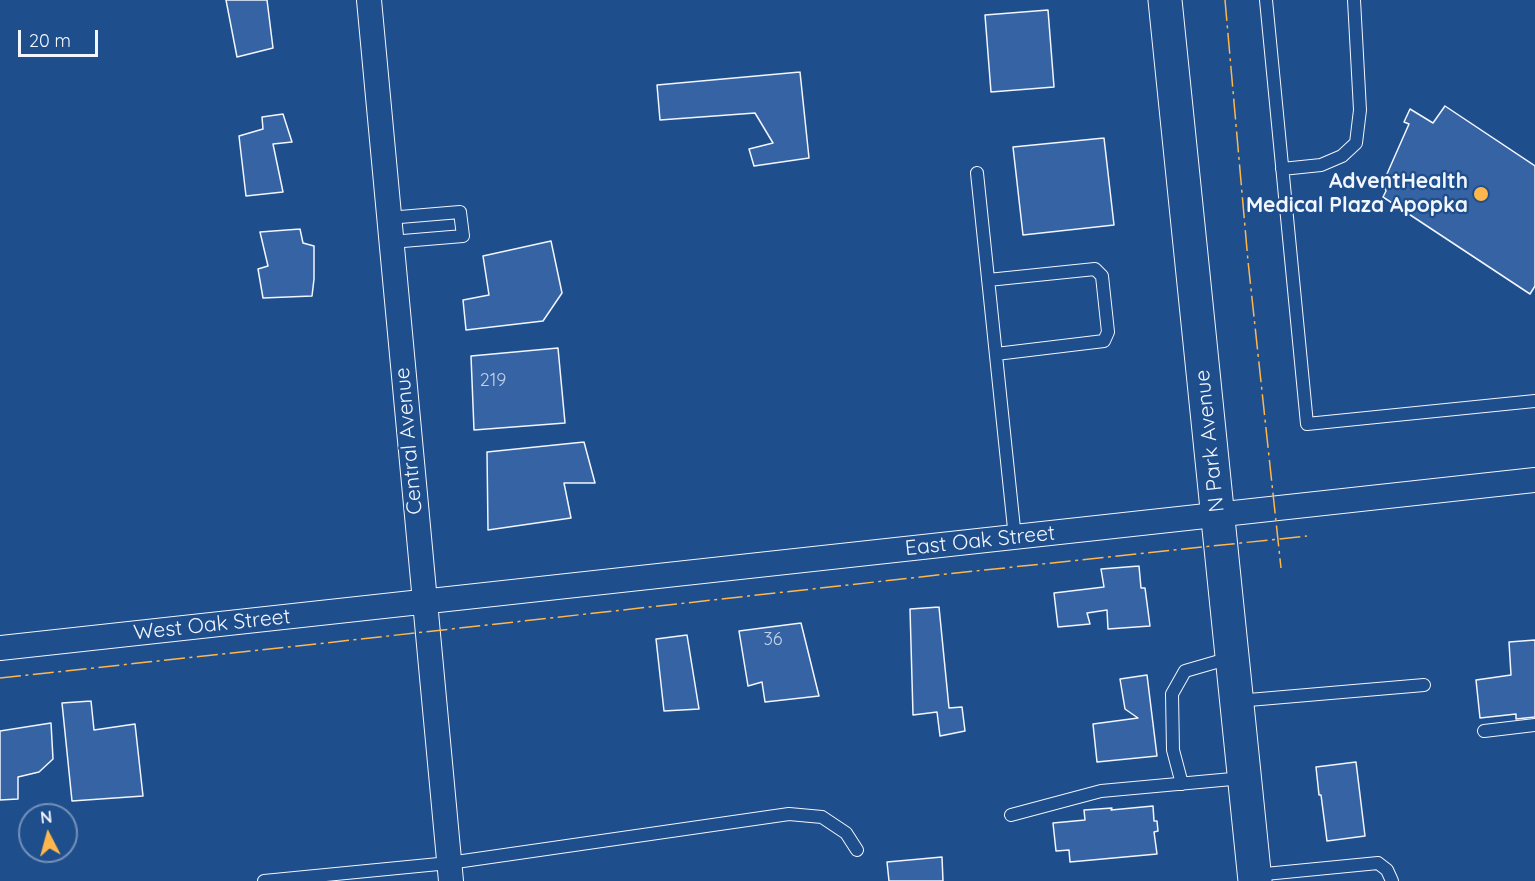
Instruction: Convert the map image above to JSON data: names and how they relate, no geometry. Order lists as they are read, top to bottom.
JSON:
{
  "streets": {
    "main road": ["N Park Avenue"],
    "street": ["Central Avenue", "East Oak Street", "West Oak Street"]
  },
  "crossings": [
    ["Central Avenue", "East Oak Street"],
    ["Central Avenue", "West Oak Street"],
    ["N Park Avenue", "East Oak Street"],
    ["East Oak Street", "West Oak Street"]
  ],
  "places": ["AdventHealth Medical Plaza Apopka"],
  "house_numbers": ["219", "36"],
  "scale_bar": "20 m",
  "north": "top"
}
